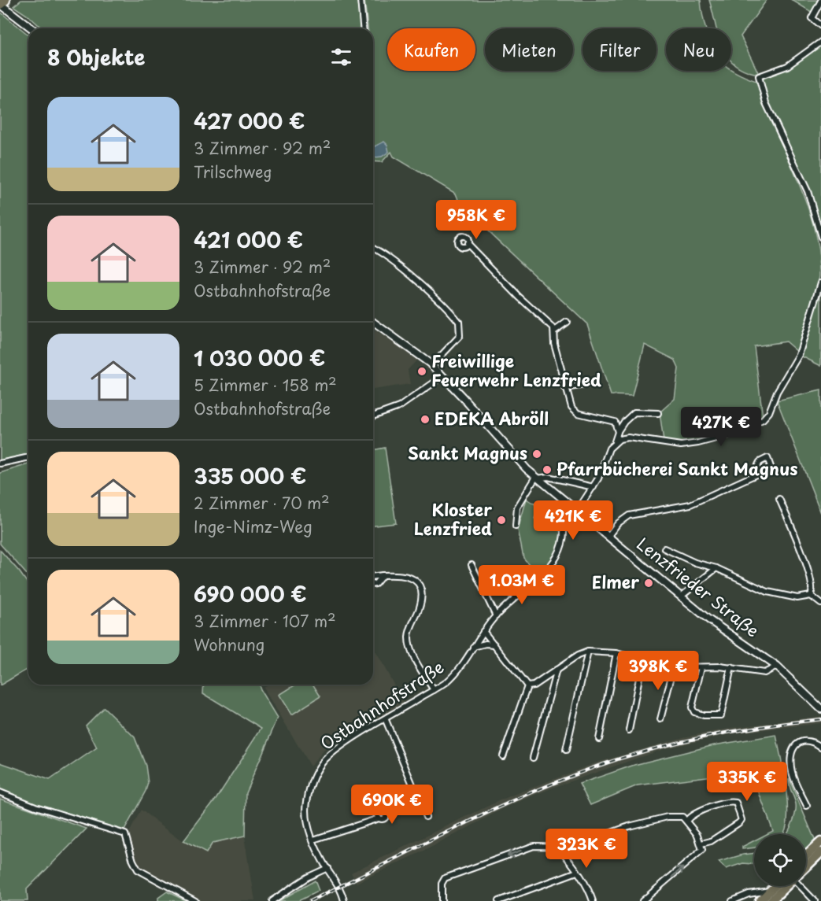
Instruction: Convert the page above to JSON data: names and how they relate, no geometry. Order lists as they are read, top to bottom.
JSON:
{
  "streets": {
    "street": ["Lenzfrieder Straße", "Ostbahnhofstraße"]
  },
  "places": [
    "Freiwillige Feuerwehr Lenzfried",
    "EDEKA Abröll",
    "Sankt Magnus",
    "Pfarrbücherei Sankt Magnus",
    "Kloster Lenzfried",
    "Elmer"
  ],
  "page": {
    "chip": [
      "Kaufen",
      "Mieten",
      "Filter",
      "Neu"
    ],
    "heading": "8 Objekte",
    "list": [
      {
        "name": "427 000 €",
        "note": "3 Zimmer · 92 m² · Trilschweg"
      },
      {
        "name": "421 000 €",
        "note": "3 Zimmer · 92 m² · Ostbahnhofstraße"
      },
      {
        "name": "1 030 000 €",
        "note": "5 Zimmer · 158 m² · Ostbahnhofstraße"
      },
      {
        "name": "335 000 €",
        "note": "2 Zimmer · 70 m² · Inge-Nimz-Weg"
      },
      {
        "name": "690 000 €",
        "note": "3 Zimmer · 107 m² · Wohnung"
      }
    ],
    "price": [
      "958K €",
      "427K €",
      "421K €",
      "1.03M €",
      "398K €",
      "335K €",
      "690K €",
      "323K €"
    ]
  }
}
